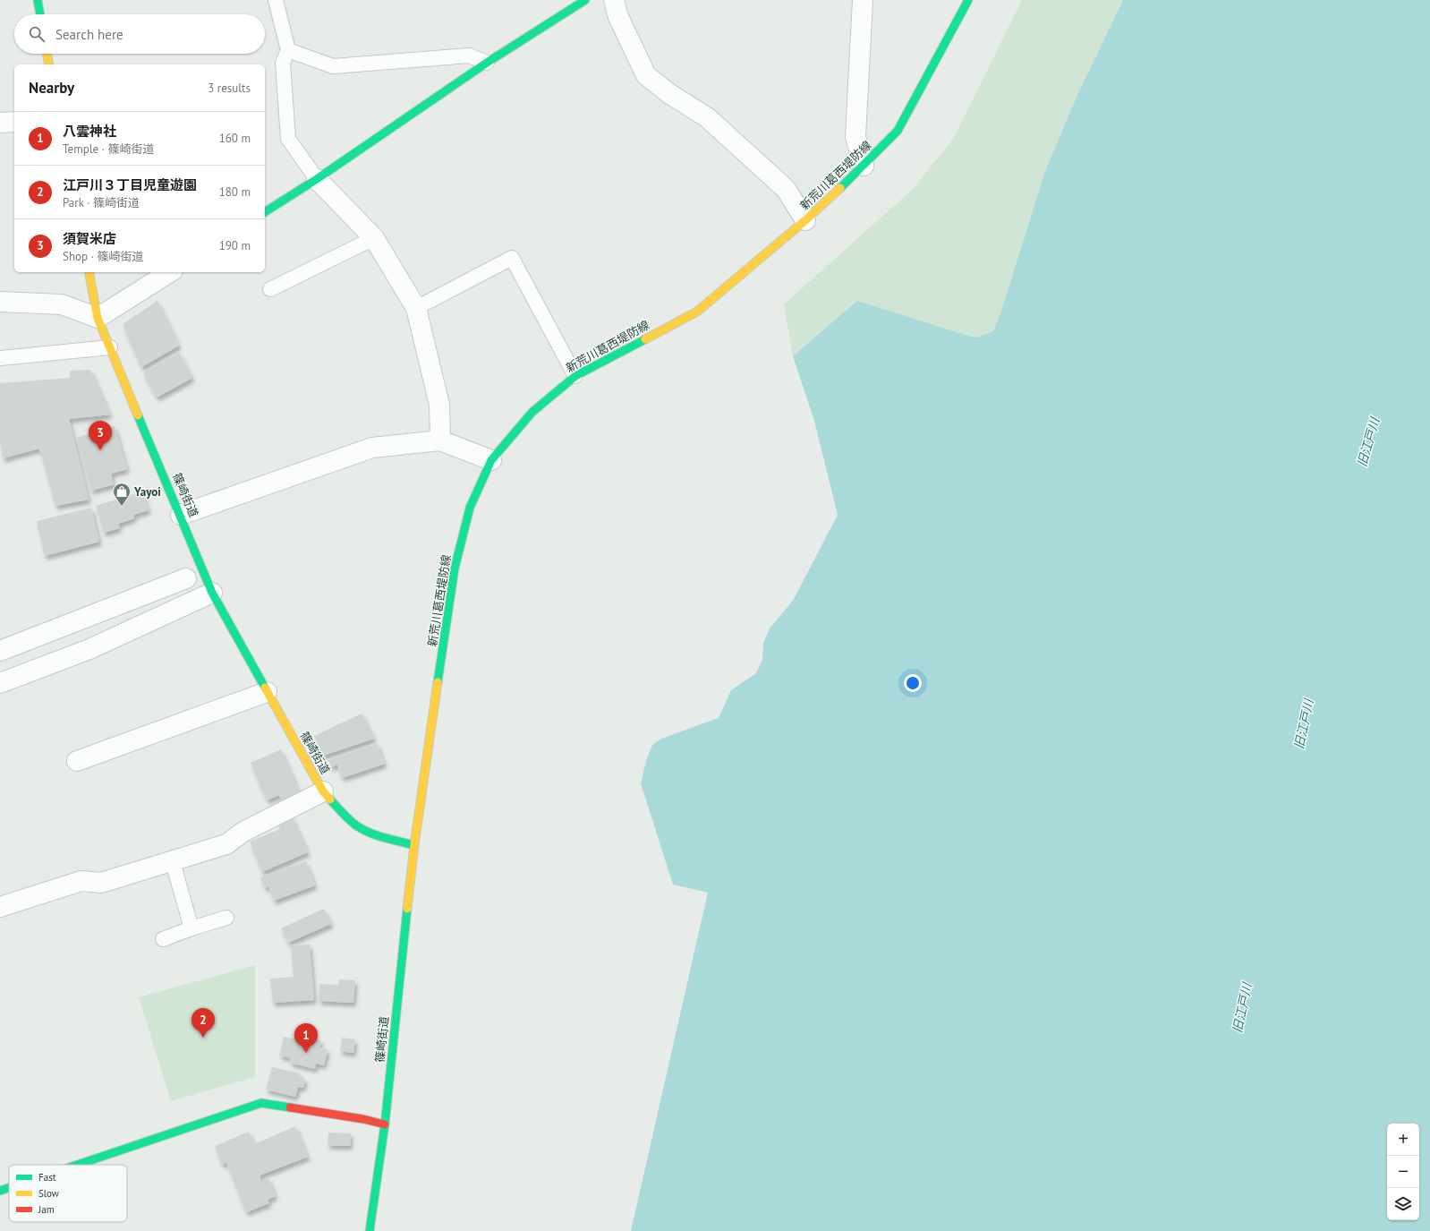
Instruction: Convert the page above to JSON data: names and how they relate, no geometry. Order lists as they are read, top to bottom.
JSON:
{
  "streets": {
    "street": ["新荒川葛西堤防線", "篠崎街道"]
  },
  "crossings": [
    ["新荒川葛西堤防線", "篠崎街道"]
  ],
  "water": ["旧江戸川"],
  "places": {
    "shop": ["Yayoi"]
  },
  "legend": ["Fast", "Slow", "Jam"],
  "page": {
    "search": "Search here",
    "heading": ["Nearby", "3 results"],
    "list": [
      {
        "mark": "1",
        "name": "八雲神社",
        "note": "Temple · 篠崎街道",
        "value": "160 m"
      },
      {
        "mark": "2",
        "name": "江戸川３丁目児童遊園",
        "note": "Park · 篠崎街道",
        "value": "180 m"
      },
      {
        "mark": "3",
        "name": "須賀米店",
        "note": "Shop · 篠崎街道",
        "value": "190 m"
      }
    ],
    "pins": ["3", "2", "1"],
    "map_buttons": ["+", "−"]
  }
}
